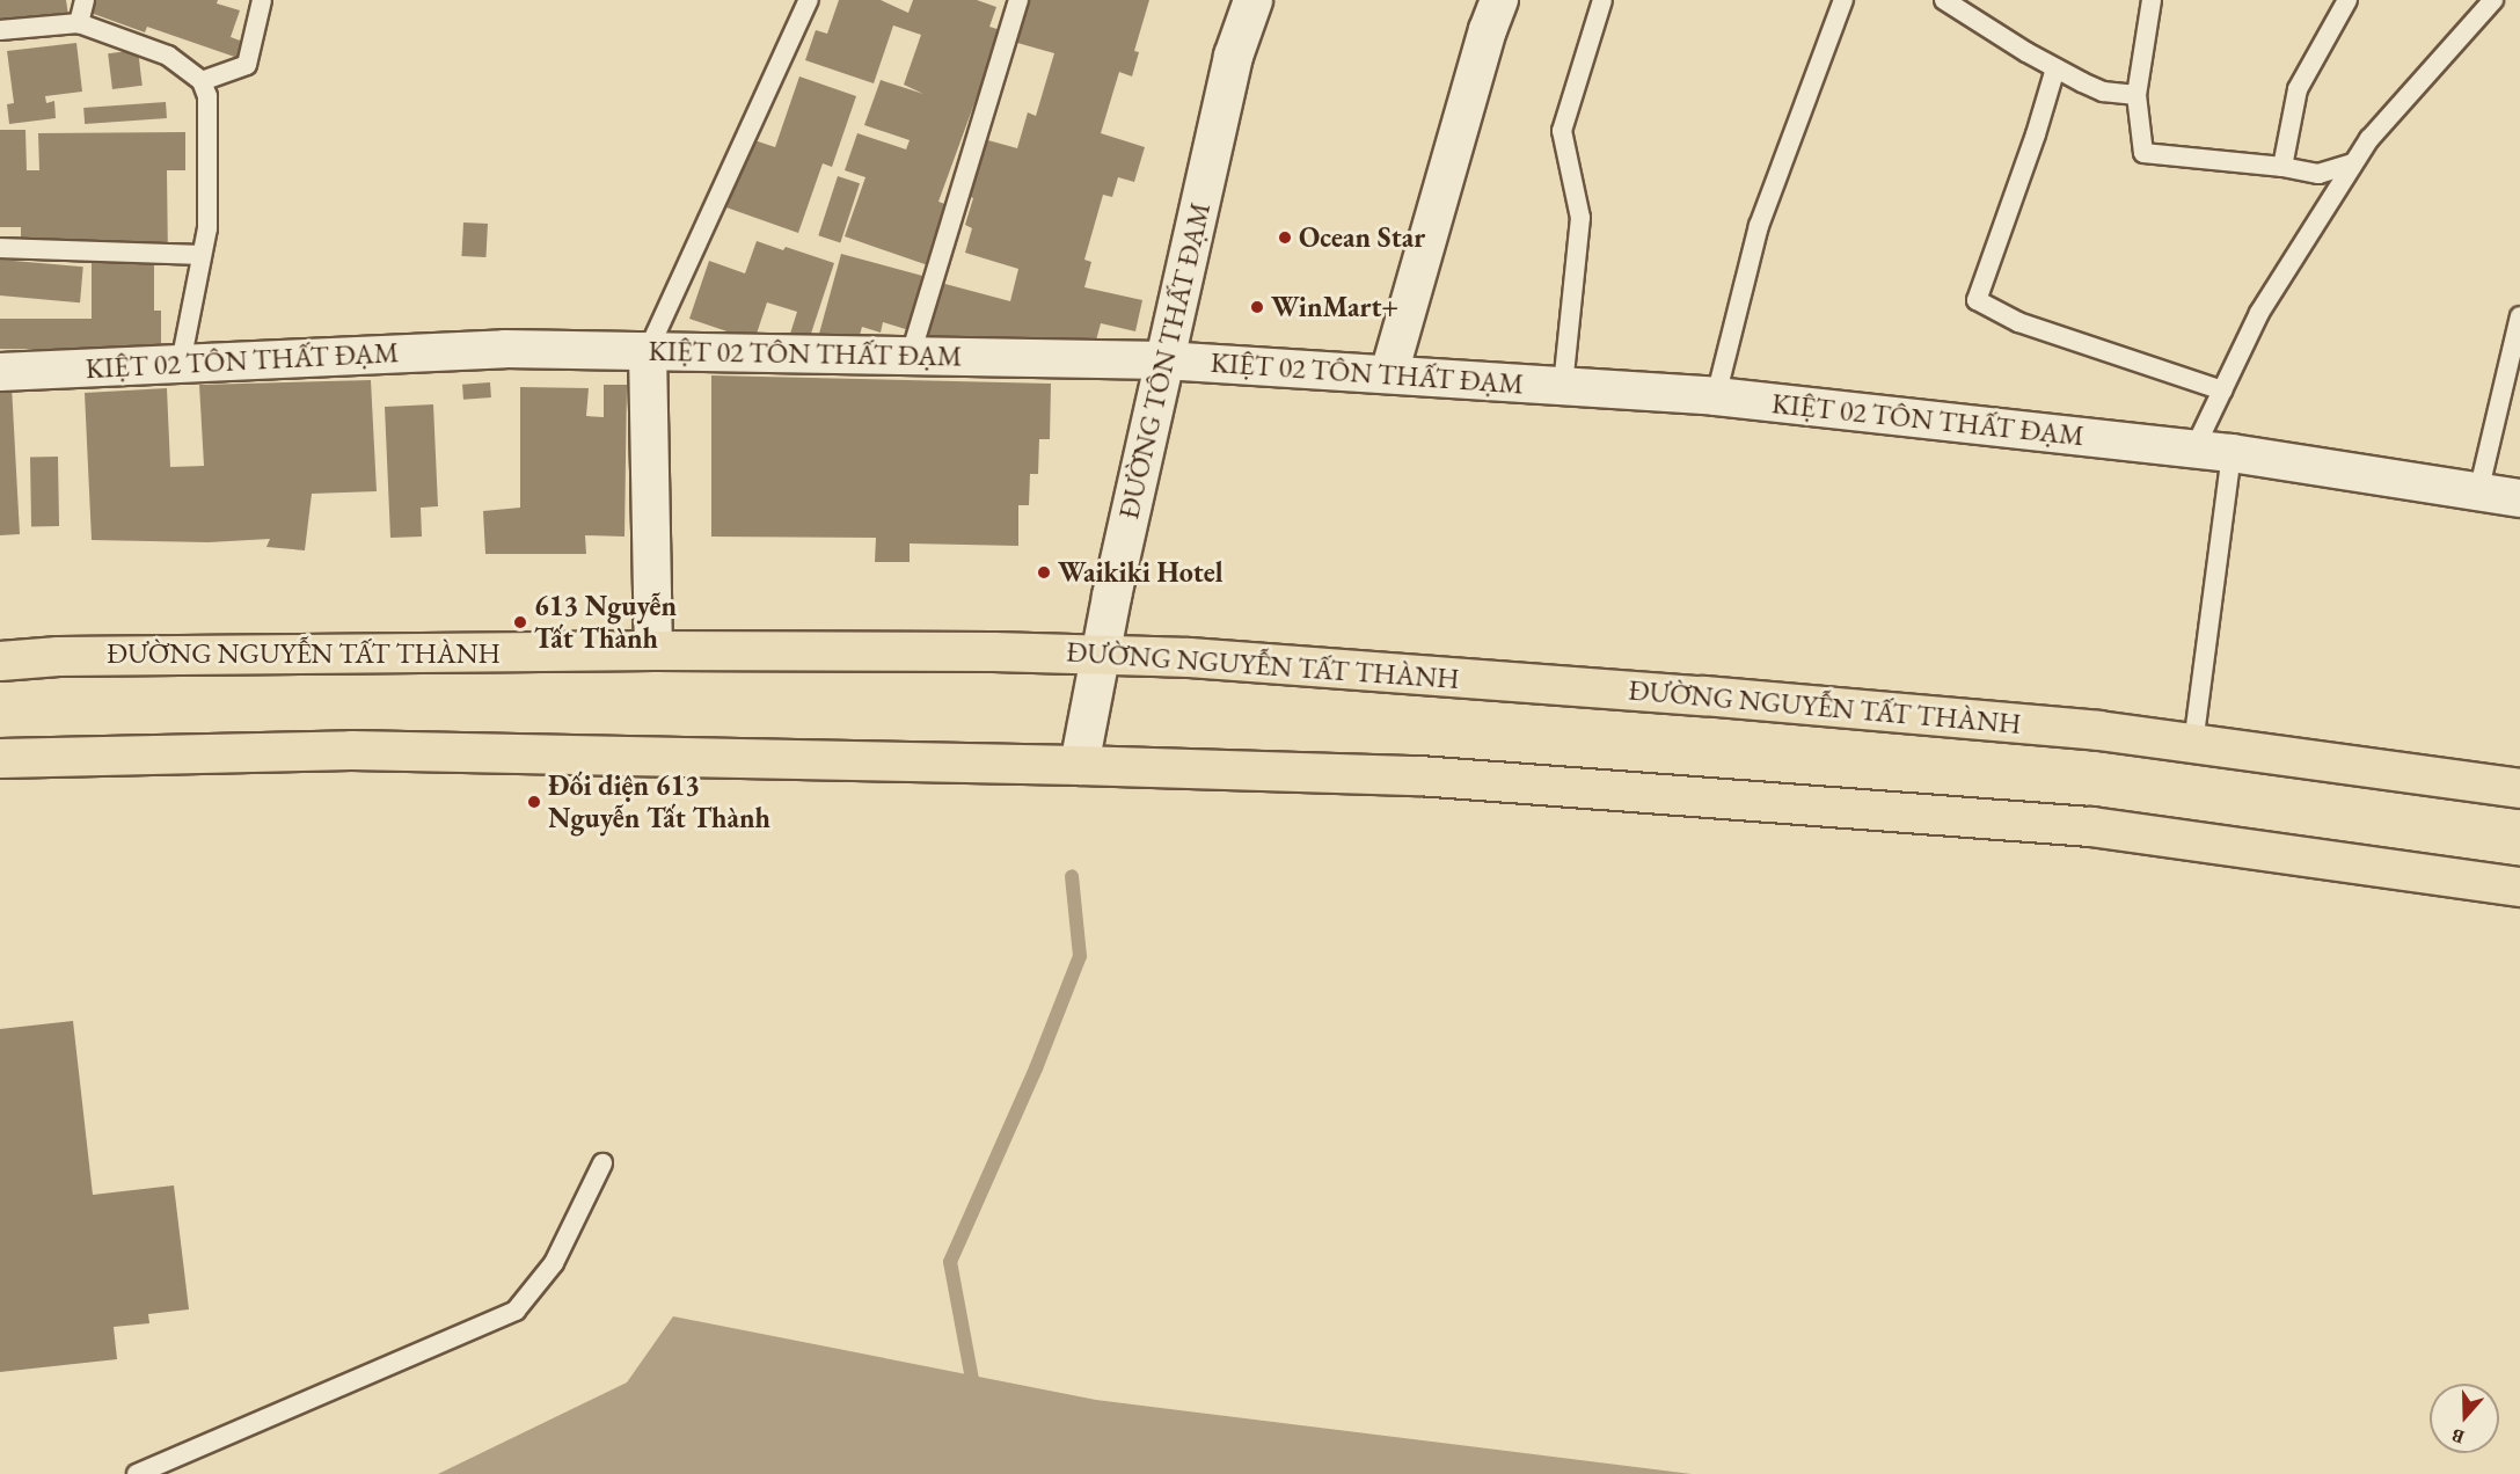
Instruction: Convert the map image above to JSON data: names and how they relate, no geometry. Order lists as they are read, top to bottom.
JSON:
{
  "streets": {
    "main road": ["ĐƯỜNG NGUYỄN TẤT THÀNH"],
    "street": ["KIỆT 02 TÔN THẤT ĐẠM", "ĐƯỜNG TÔN THẤT ĐẠM"]
  },
  "crossings": [
    ["KIỆT 02 TÔN THẤT ĐẠM", "ĐƯỜNG TÔN THẤT ĐẠM"],
    ["ĐƯỜNG TÔN THẤT ĐẠM", "ĐƯỜNG NGUYỄN TẤT THÀNH"]
  ],
  "places": [
    "Ocean Star",
    "WinMart+",
    "Waikiki Hotel",
    "613 Nguyễn Tất Thành",
    "Đối diện 613 Nguyễn Tất Thành"
  ],
  "north": "bottom"
}
